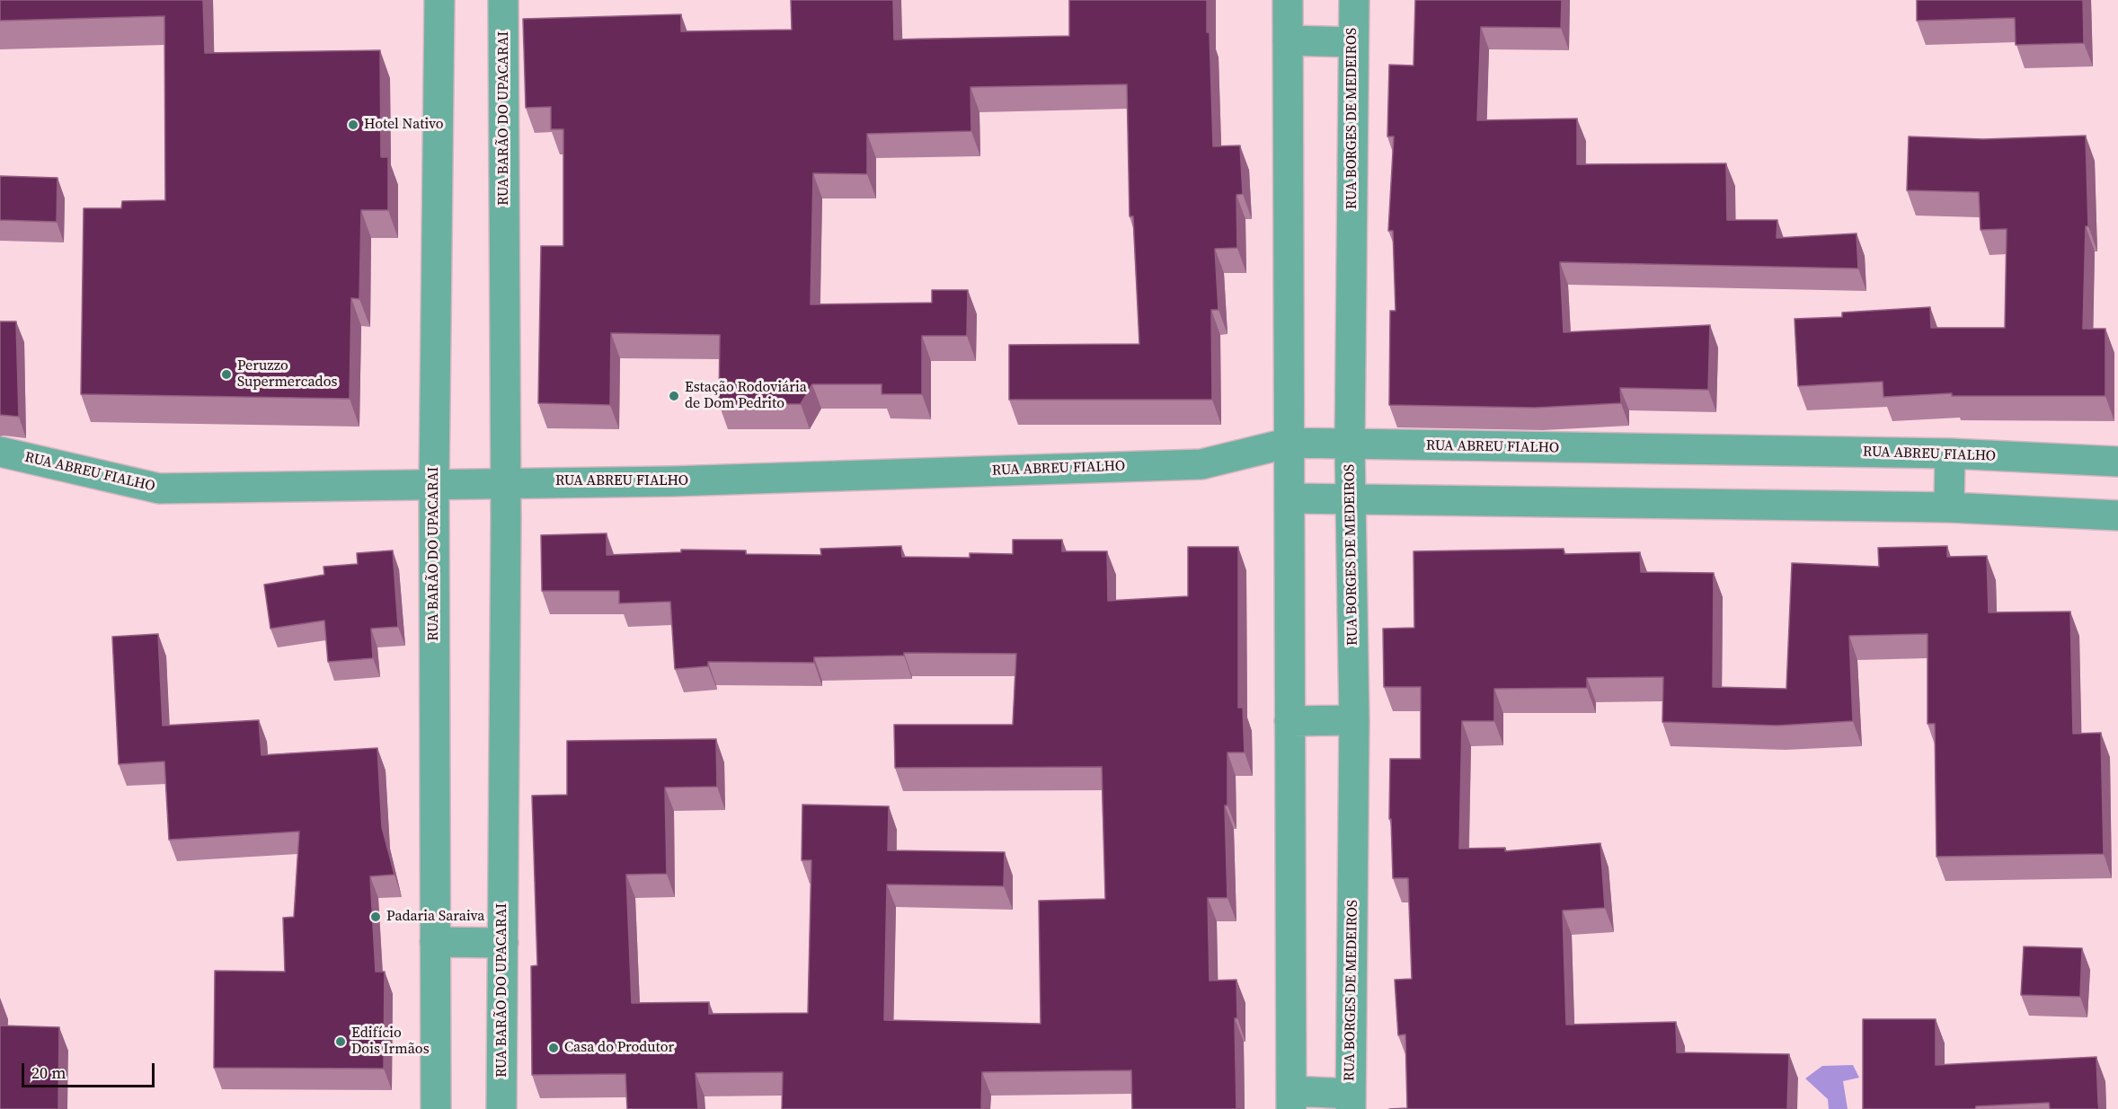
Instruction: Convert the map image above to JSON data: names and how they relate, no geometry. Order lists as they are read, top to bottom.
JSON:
{
  "streets": {
    "street": ["RUA BARÃO DO UPACARAI", "RUA BORGES DE MEDEIROS", "RUA ABREU FIALHO"]
  },
  "crossings": [
    ["RUA BARÃO DO UPACARAI", "RUA ABREU FIALHO"],
    ["RUA BORGES DE MEDEIROS", "RUA ABREU FIALHO"]
  ],
  "places": [
    "Hotel Nativo",
    "Peruzzo Supermercados",
    "Estação Rodoviária de Dom Pedrito",
    "Padaria Saraiva",
    "Edifício Dois Irmãos",
    "Casa do Produtor"
  ],
  "scale_bar": "20 m"
}
